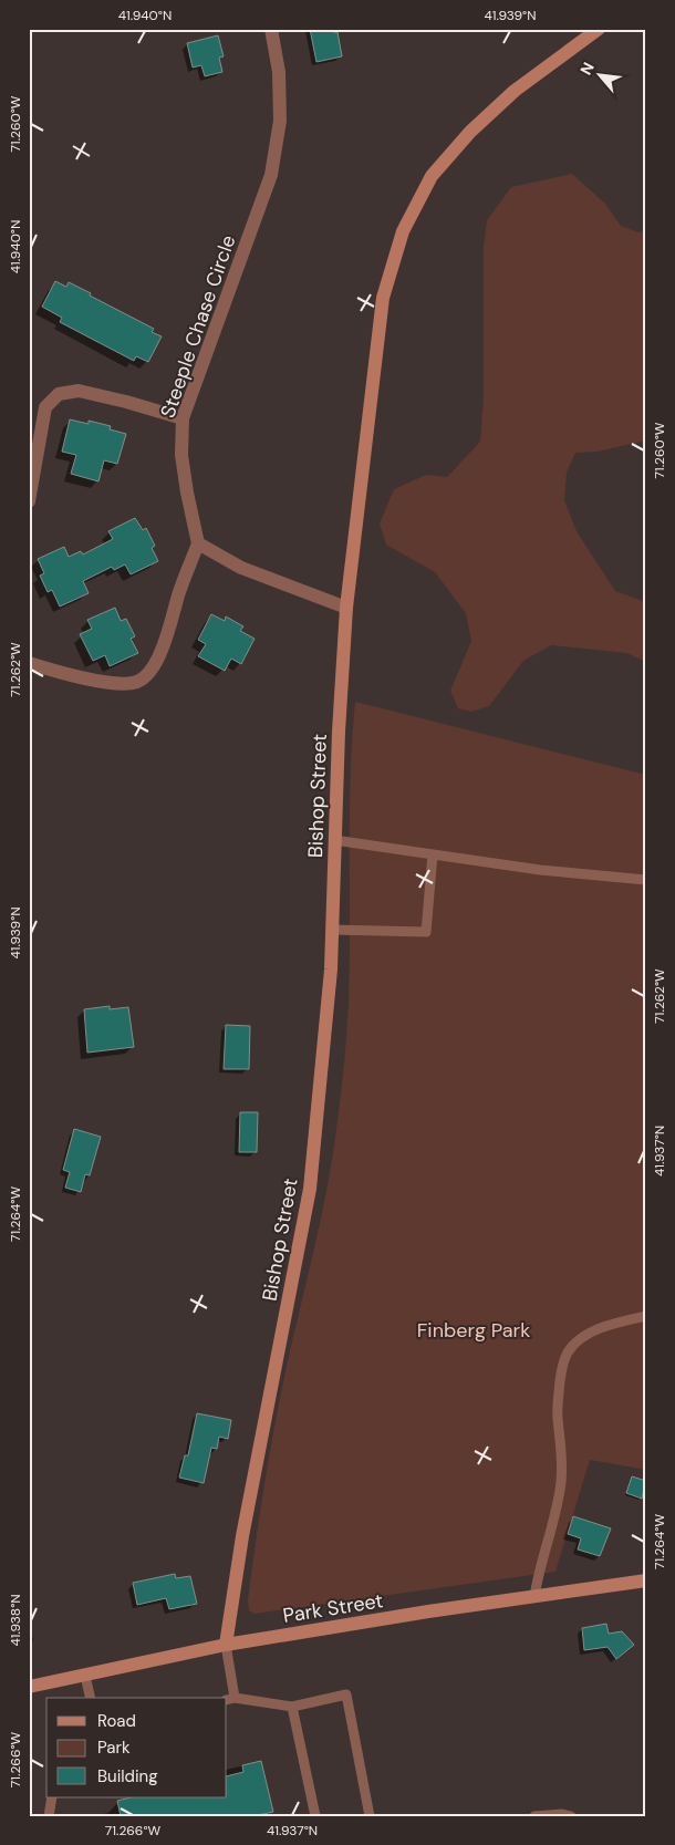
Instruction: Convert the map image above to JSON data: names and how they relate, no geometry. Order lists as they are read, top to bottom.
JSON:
{
  "streets": {
    "street": ["Steeple Chase Circle", "Bishop Street", "Park Street"]
  },
  "crossings": [
    ["Bishop Street", "Park Street"]
  ],
  "parks": ["Finberg Park"],
  "legend": ["Road", "Park", "Building"],
  "north": "top left",
  "coordinates": [
    "41.940°N",
    "41.939°N",
    "71.260°W",
    "71.262°W",
    "41.937°N",
    "71.264°W",
    "41.938°N",
    "71.266°W"
  ]
}
